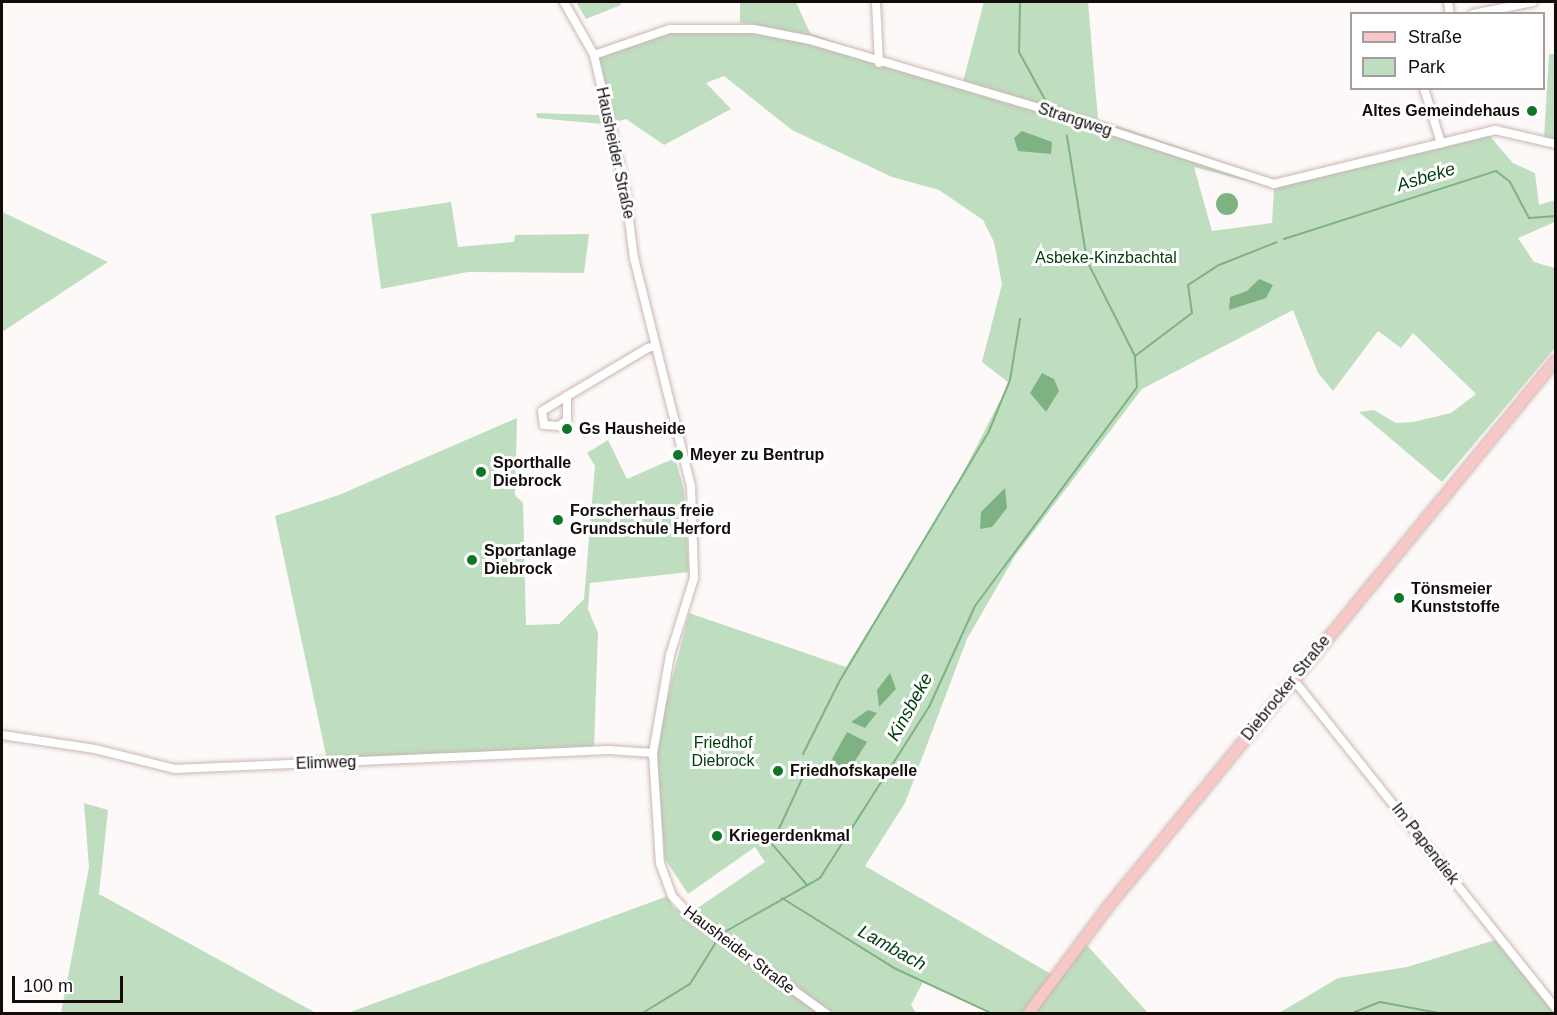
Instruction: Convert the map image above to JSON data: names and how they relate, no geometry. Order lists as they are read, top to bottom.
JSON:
{
  "streets": {
    "main road": ["Diebrocker Straße"],
    "street": [
      "Strangweg",
      "Hausheider Straße",
      "Elimweg",
      "Im Papendiek"
    ]
  },
  "crossings": [
    ["Strangweg", "Hausheider Straße"],
    ["Hausheider Straße", "Elimweg"],
    ["Diebrocker Straße", "Im Papendiek"]
  ],
  "water": ["Asbeke", "Kinsbeke", "Lambach"],
  "parks": ["Asbeke-Kinzbachtal", "Friedhof Diebrock"],
  "places": [
    "Altes Gemeindehaus",
    "Gs Hausheide",
    "Meyer zu Bentrup",
    "Sporthalle Diebrock",
    "Forscherhaus freie Grundschule Herford",
    "Sportanlage Diebrock",
    "Tönsmeier Kunststoffe",
    "Friedhofskapelle",
    "Kriegerdenkmal"
  ],
  "legend": ["Straße", "Park"],
  "scale_bar": "100 m"
}
